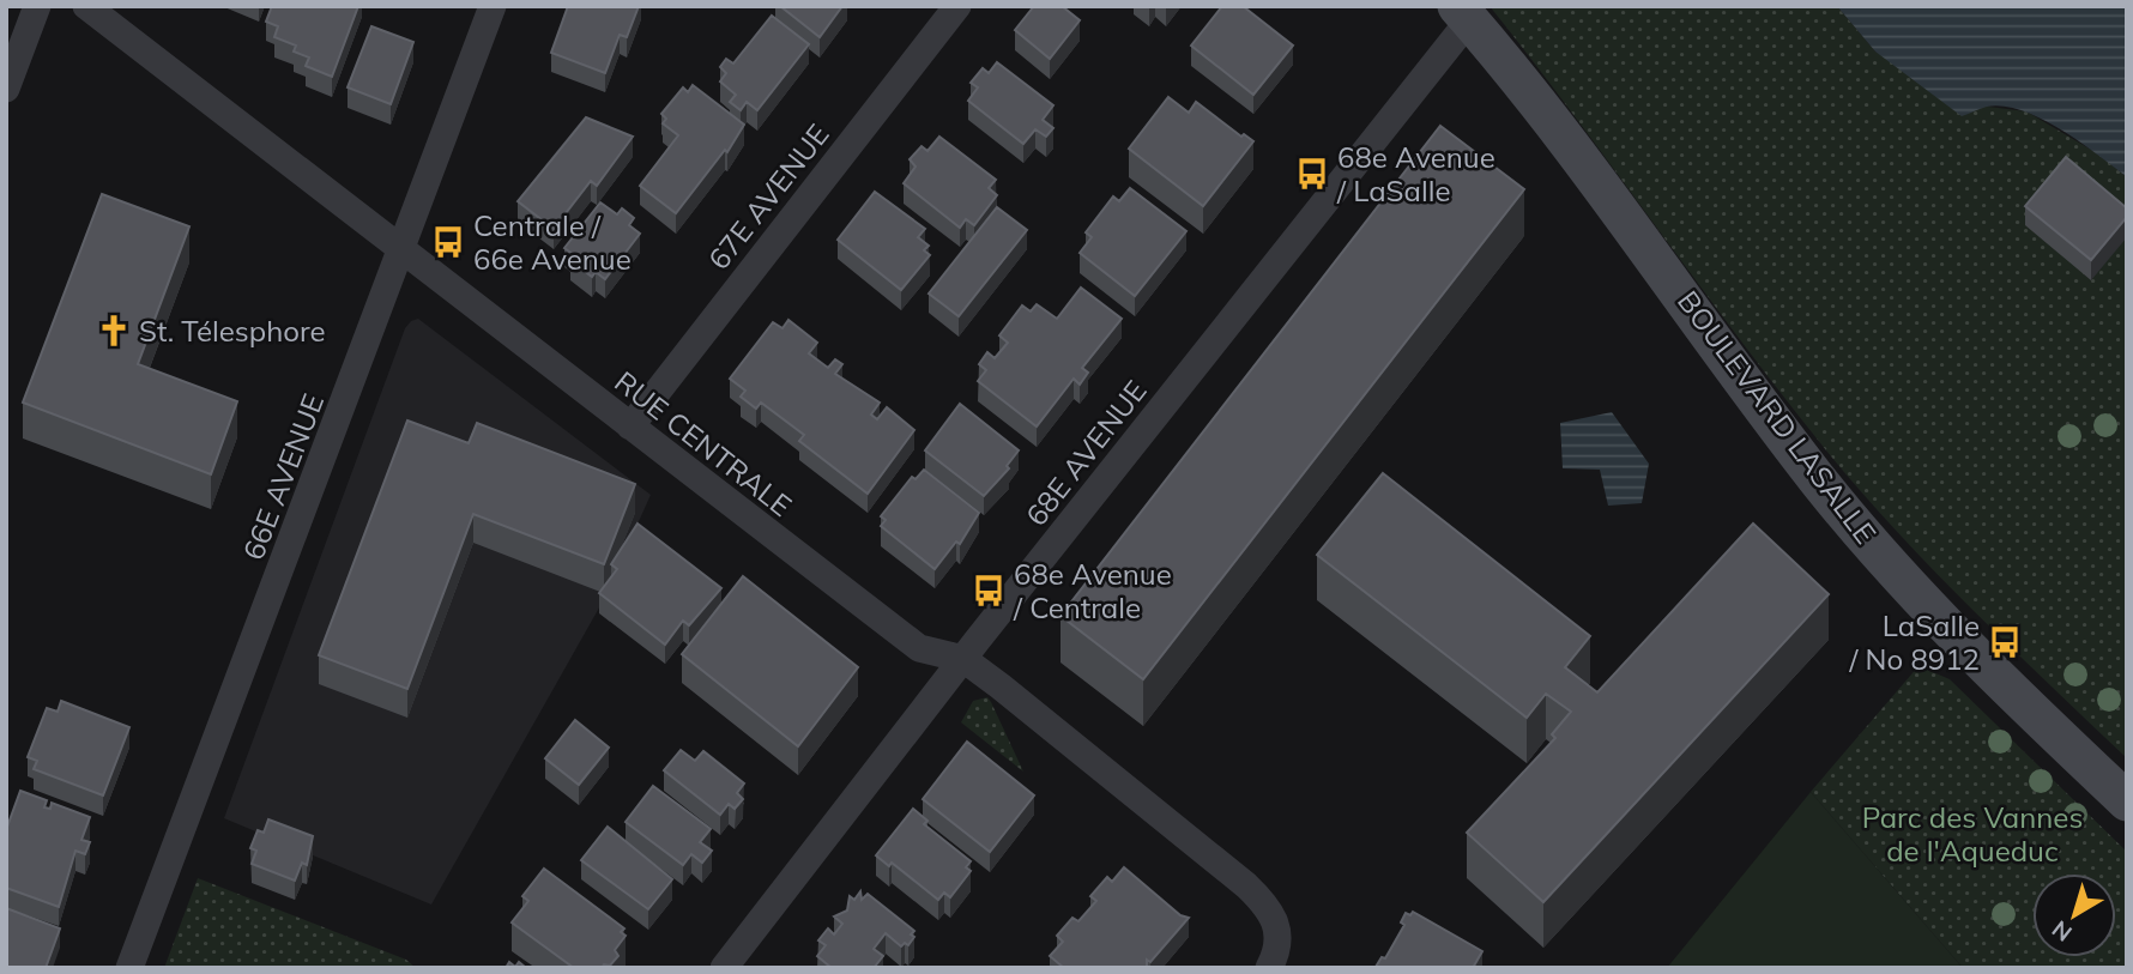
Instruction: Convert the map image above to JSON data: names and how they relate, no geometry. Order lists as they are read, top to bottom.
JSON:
{
  "streets": {
    "main road": ["BOULEVARD LASALLE"],
    "street": [
      "67E AVENUE",
      "RUE CENTRALE",
      "68E AVENUE",
      "66E AVENUE"
    ]
  },
  "crossings": [
    ["67E AVENUE", "RUE CENTRALE"],
    ["BOULEVARD LASALLE", "68E AVENUE"],
    ["RUE CENTRALE", "68E AVENUE"],
    ["RUE CENTRALE", "66E AVENUE"]
  ],
  "parks": ["Parc des Vannes de l'Aqueduc"],
  "places": {
    "bus stop": [
      "68e Avenue / LaSalle",
      "Centrale / 66e Avenue",
      "68e Avenue / Centrale",
      "LaSalle / No 8912"
    ],
    "church": ["St. Télesphore"]
  },
  "north": "bottom left"
}
